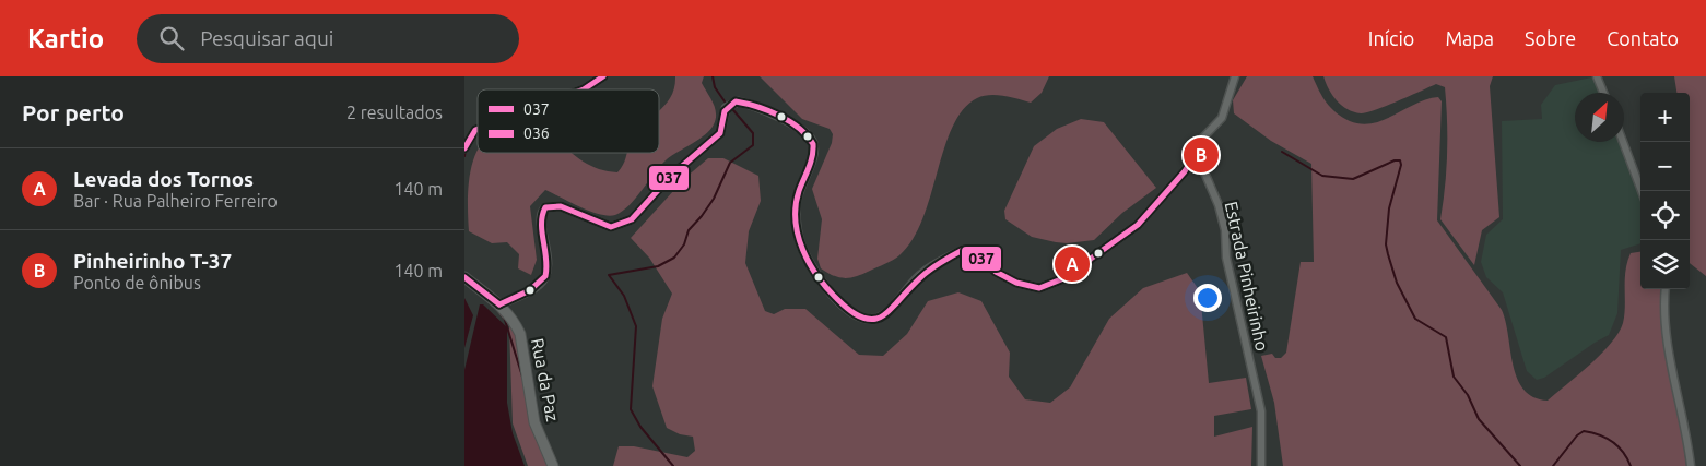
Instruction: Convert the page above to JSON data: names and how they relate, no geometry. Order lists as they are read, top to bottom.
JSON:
{
  "streets": {
    "street": ["Estrada Pinheirinho", "Rua da Paz"]
  },
  "lines": ["transit line 036", "transit line 037"],
  "legend": ["037", "036"],
  "north": "top right",
  "page": {
    "header": "Kartio",
    "search": "Pesquisar aqui",
    "nav": [
      "Início",
      "Mapa",
      "Sobre",
      "Contato"
    ],
    "heading": ["Por perto", "2 resultados"],
    "map_buttons": ["+", "−"],
    "pins": ["B", "A"],
    "list": [
      {
        "mark": "A",
        "name": "Levada dos Tornos",
        "note": "Bar · Rua Palheiro Ferreiro",
        "value": "140 m"
      },
      {
        "mark": "B",
        "name": "Pinheirinho T-37",
        "note": "Ponto de ônibus",
        "value": "140 m"
      }
    ]
  }
}
